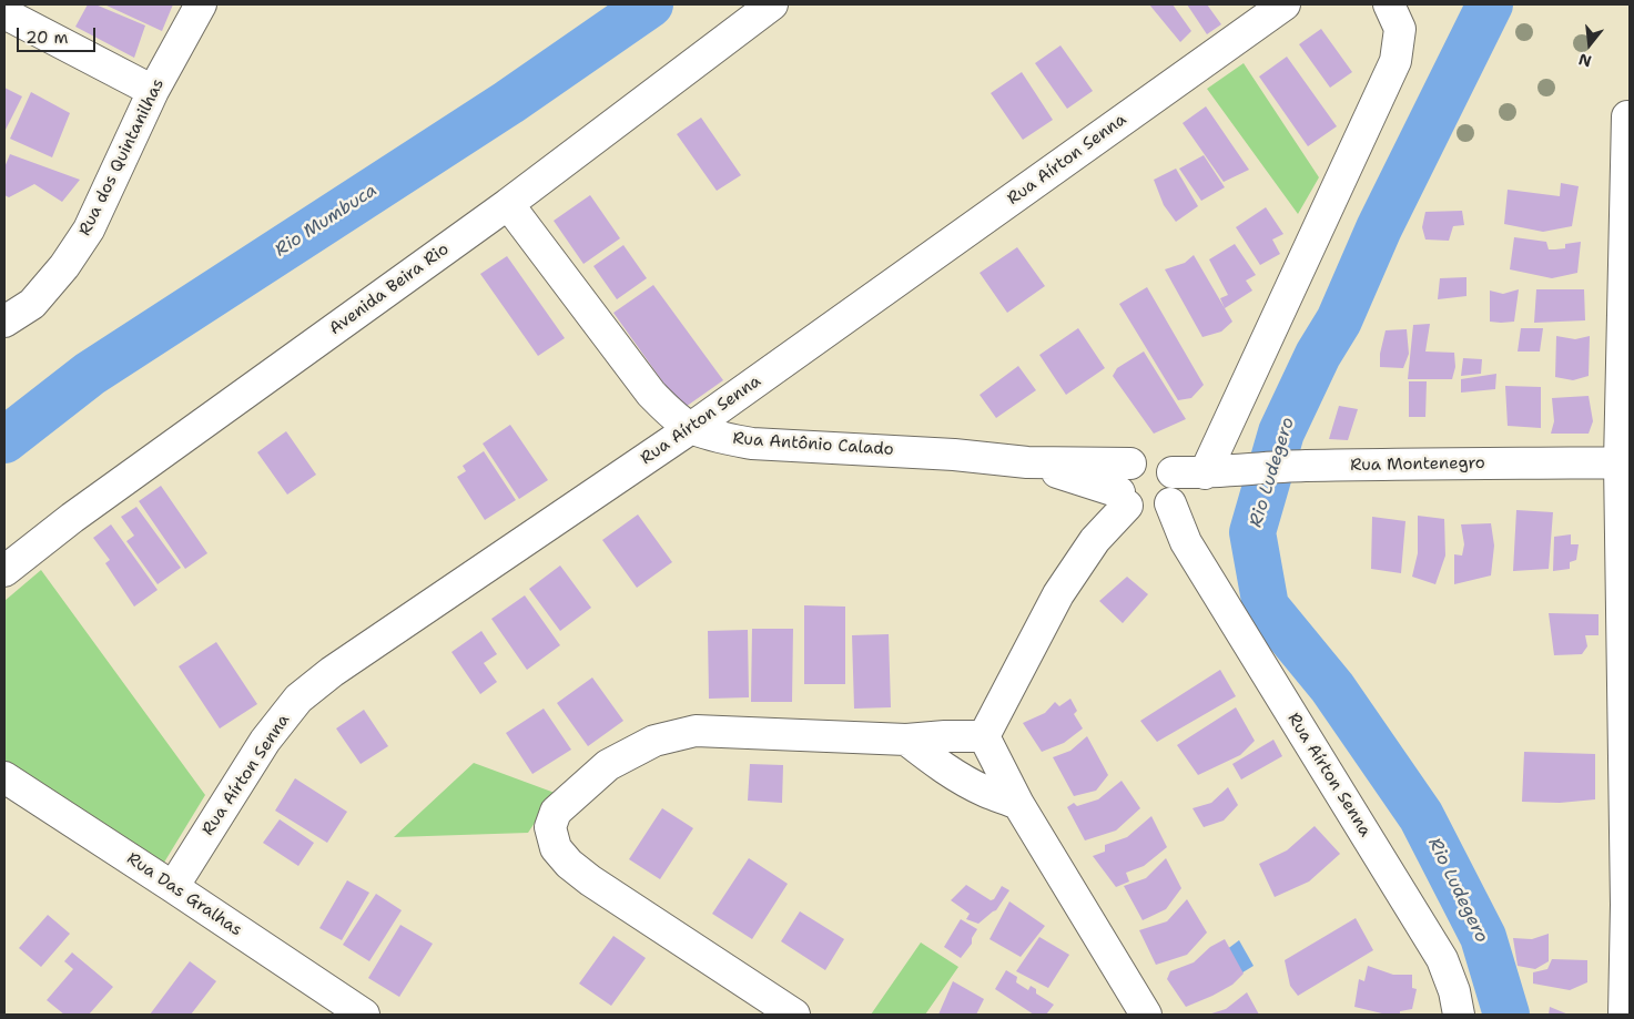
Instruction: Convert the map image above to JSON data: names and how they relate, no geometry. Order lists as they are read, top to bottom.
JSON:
{
  "streets": {
    "street": [
      "Rua dos Quintanilhas",
      "Rua Aírton Senna",
      "Avenida Beira Rio",
      "Rua Antônio Calado",
      "Rua Montenegro",
      "Rua Das Gralhas"
    ]
  },
  "crossings": [
    ["Rua Aírton Senna", "Rua Antônio Calado"],
    ["Rua Aírton Senna", "Rua Montenegro"],
    ["Rua Aírton Senna", "Rua Das Gralhas"],
    ["Avenida Beira Rio", "Rua Antônio Calado"],
    ["Rua Antônio Calado", "Rua Montenegro"]
  ],
  "water": ["Rio Mumbuca", "Rio Ludegero"],
  "scale_bar": "20 m",
  "north": "bottom"
}
